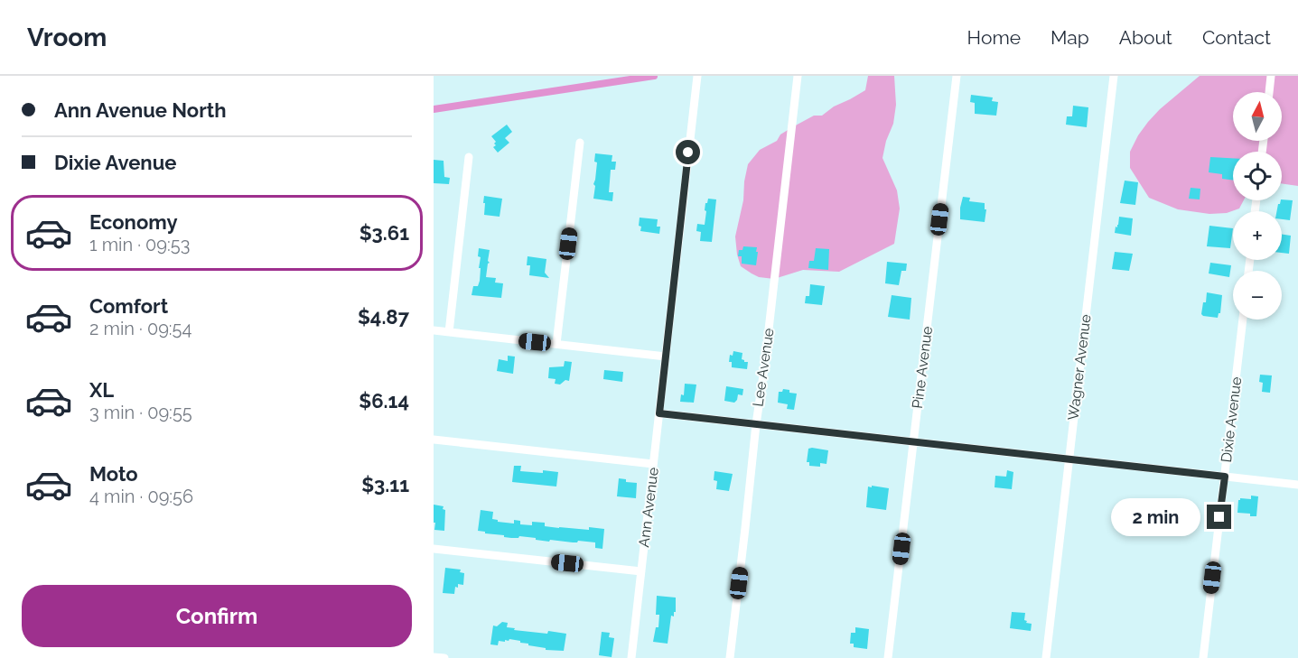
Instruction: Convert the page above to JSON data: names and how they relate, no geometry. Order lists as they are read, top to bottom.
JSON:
{
  "streets": {
    "street": [
      "Lee Avenue",
      "Pine Avenue",
      "Wagner Avenue",
      "Dixie Avenue",
      "Ann Avenue"
    ]
  },
  "north": "top",
  "page": {
    "header": "Vroom",
    "nav": [
      "Home",
      "Map",
      "About",
      "Contact"
    ],
    "banner": ["Ann Avenue North", "Dixie Avenue"],
    "map_buttons": ["+", "−"],
    "list": [
      {
        "name": "Economy",
        "note": "1 min · 09:53",
        "value": "$3.61"
      },
      {
        "name": "Comfort",
        "note": "2 min · 09:54",
        "value": "$4.87"
      },
      {
        "name": "XL",
        "note": "3 min · 09:55",
        "value": "$6.14"
      },
      {
        "name": "Moto",
        "note": "4 min · 09:56",
        "value": "$3.11"
      }
    ],
    "bubble": "2 min",
    "buttons": "Confirm"
  }
}
